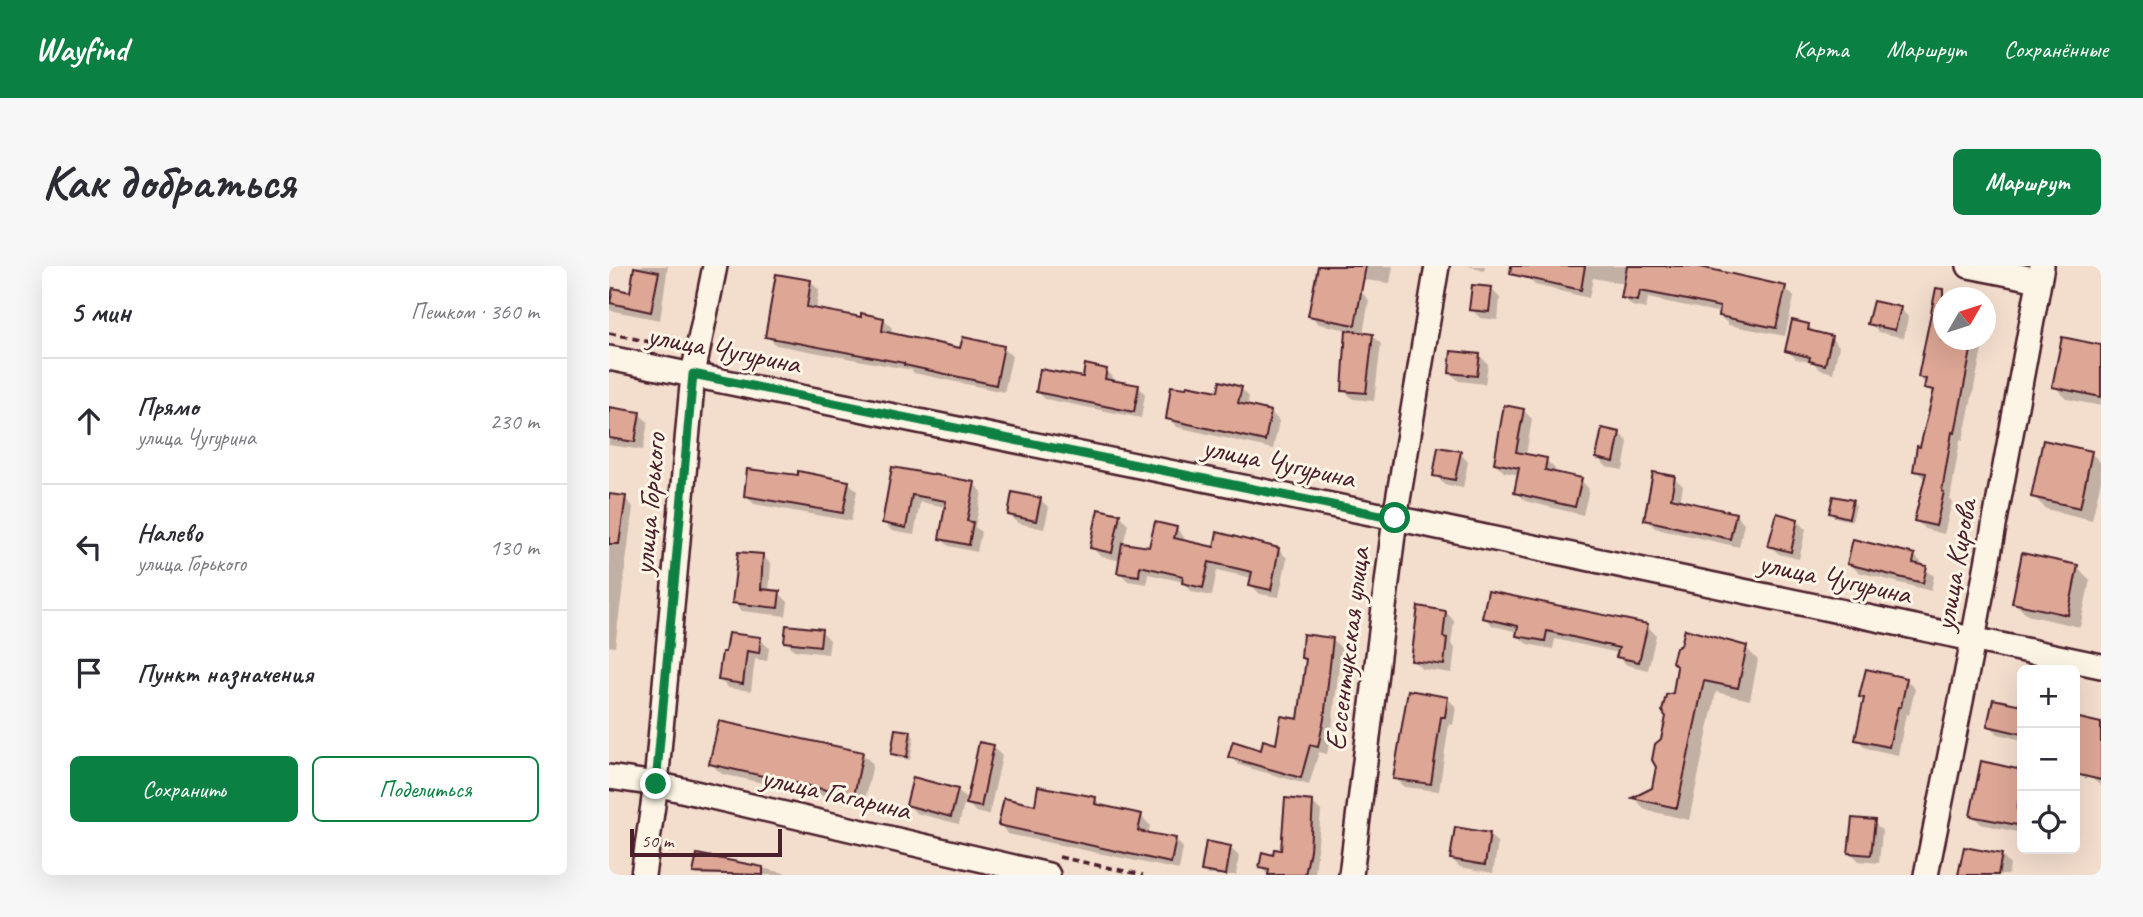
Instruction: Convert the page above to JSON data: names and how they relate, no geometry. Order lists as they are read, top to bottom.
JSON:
{
  "streets": {
    "street": [
      "улица Чугурина",
      "улица Горького",
      "улица Кирова",
      "Ессентукская улица",
      "улица Гагарина"
    ]
  },
  "crossings": [
    ["улица Чугурина", "улица Горького"],
    ["улица Чугурина", "улица Кирова"],
    ["улица Чугурина", "Ессентукская улица"],
    ["улица Горького", "улица Гагарина"]
  ],
  "scale_bar": "50 m",
  "north": "top right",
  "page": {
    "header": "Wayfind",
    "nav": ["Карта", "Маршрут", "Сохранённые"],
    "buttons": [
      "Маршрут",
      ["Сохранить", "Поделиться"]
    ],
    "title": "Как добраться",
    "heading": ["5 мин", "Пешком · 360 m"],
    "list": [
      ["Прямо", "улица Чугурина", "230 m"],
      ["Налево", "улица Горького", "130 m"],
      "Пункт назначения"
    ],
    "map_buttons": ["+", "−"],
    "scale": "50 m"
  }
}
